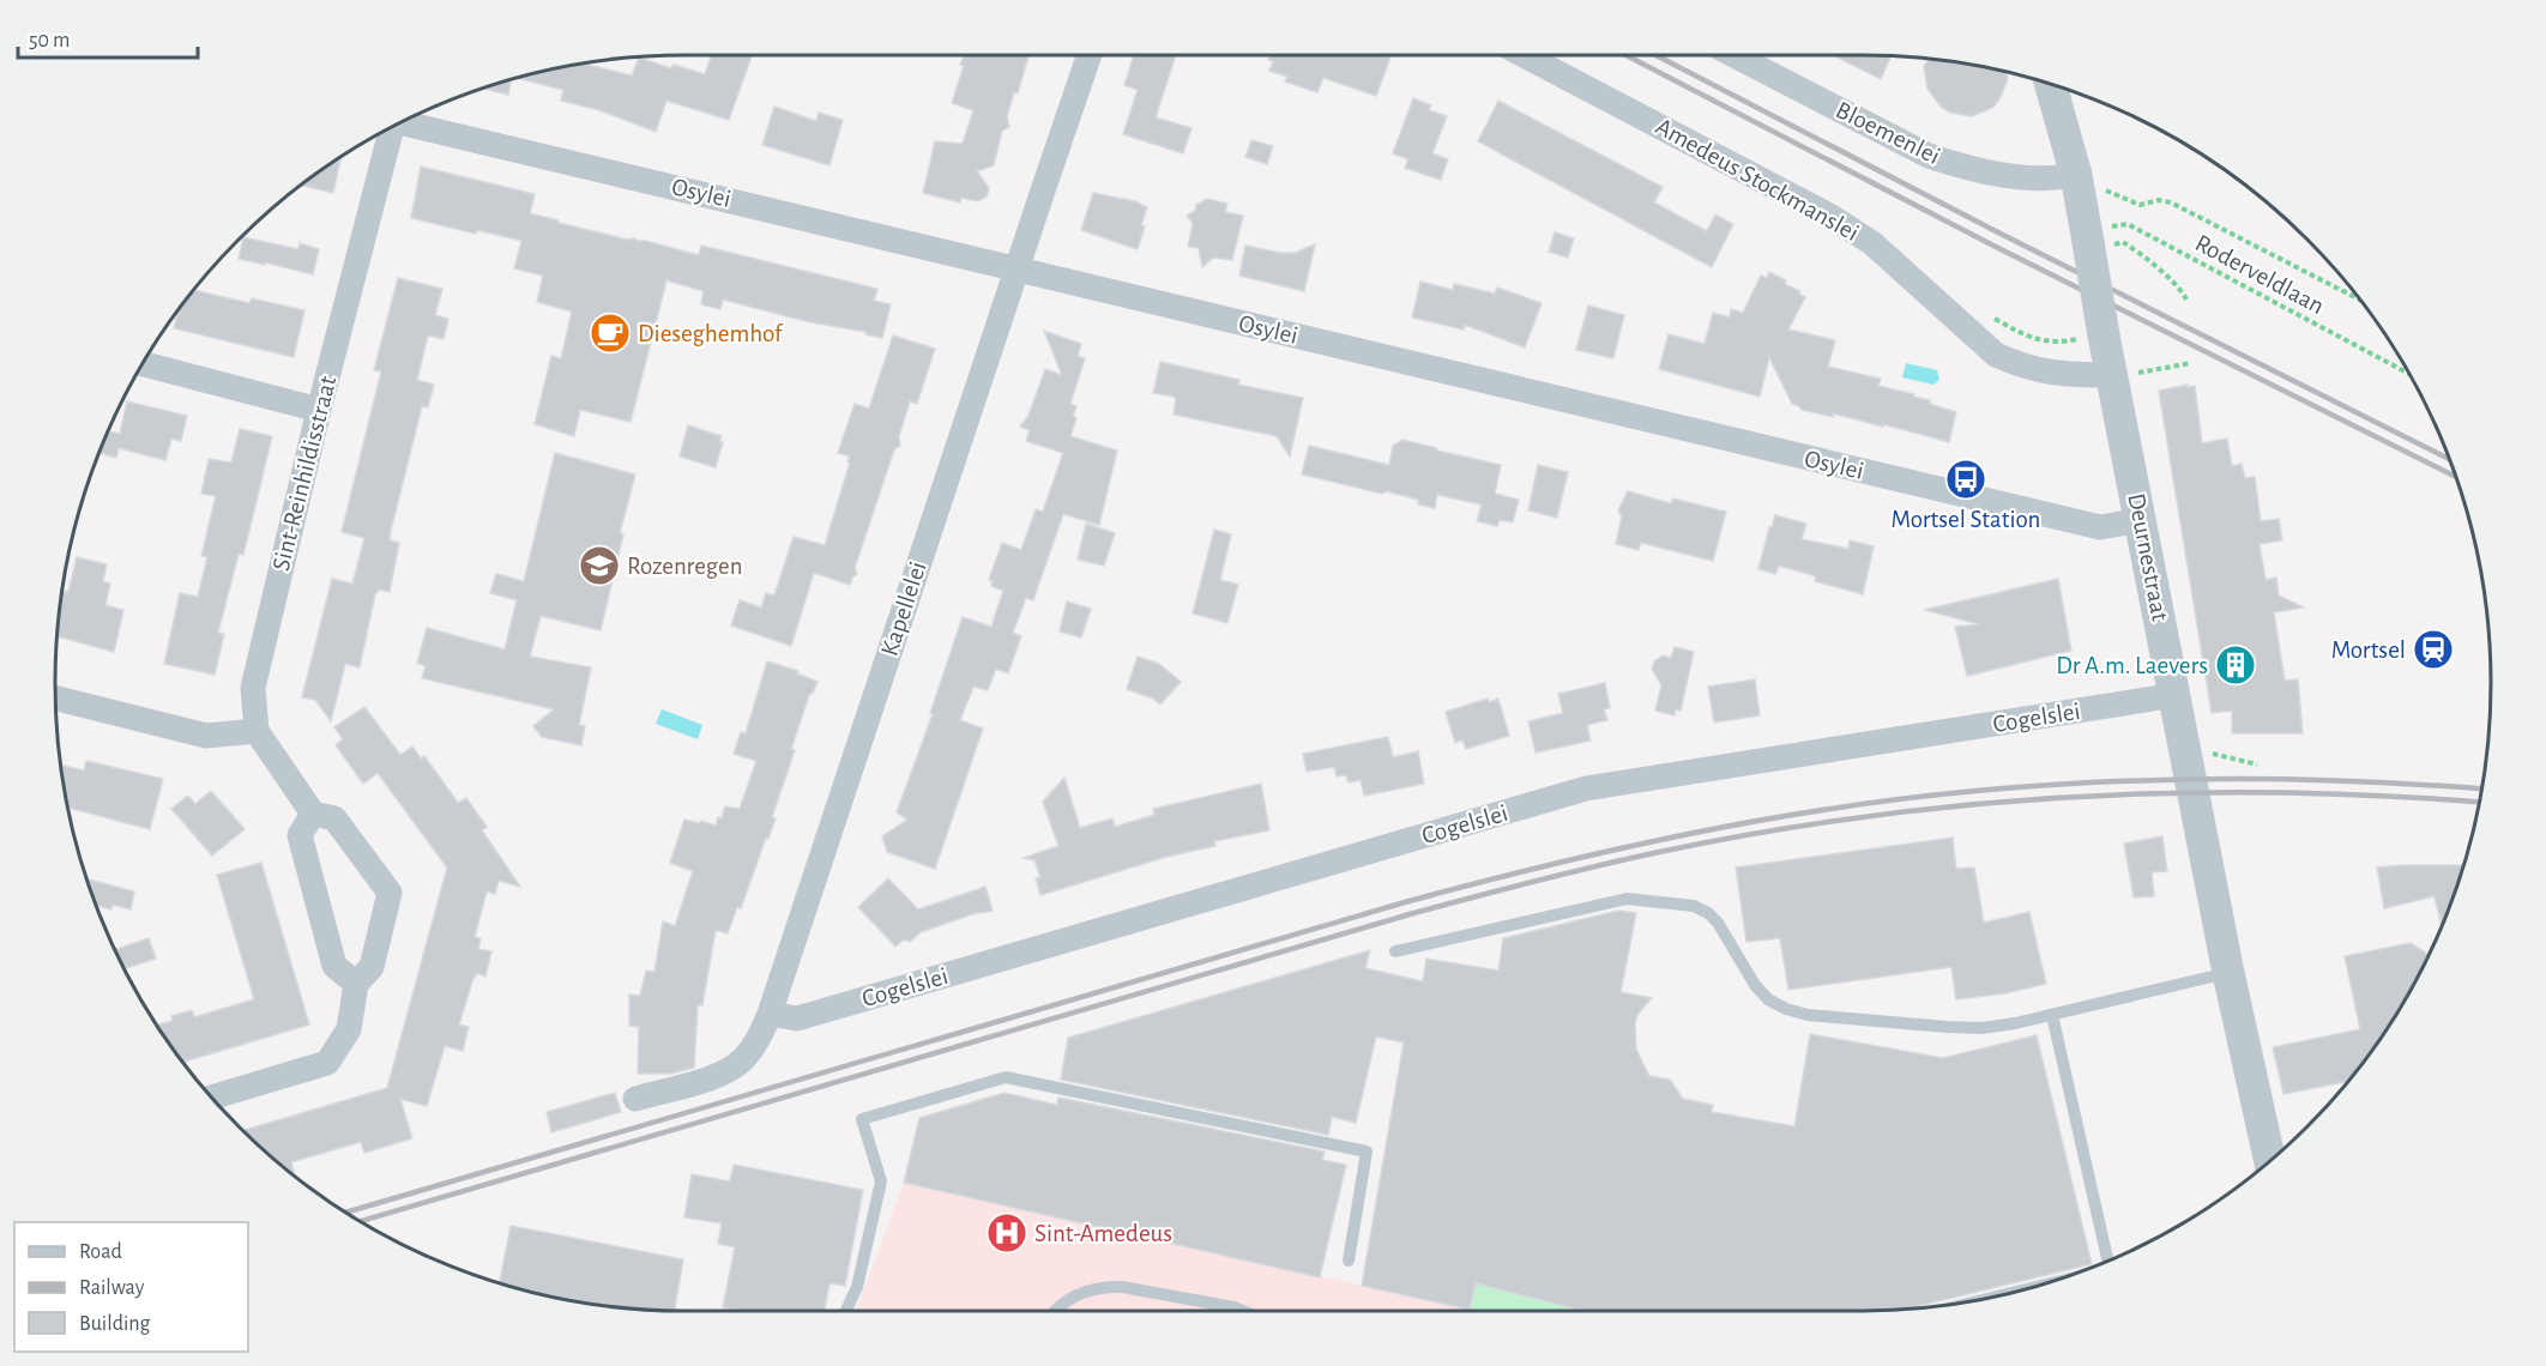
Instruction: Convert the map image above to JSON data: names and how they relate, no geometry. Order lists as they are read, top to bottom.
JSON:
{
  "streets": {
    "street": [
      "Bloemenlei",
      "Amedeus Stockmanslei",
      "Osylei",
      "Sint-Reinhildisstraat",
      "Deurnestraat",
      "Kapellelei",
      "Cogelslei"
    ],
    "path": ["Roderveldlaan"]
  },
  "crossings": [
    ["Bloemenlei", "Deurnestraat"],
    ["Amedeus Stockmanslei", "Deurnestraat"],
    ["Osylei", "Deurnestraat"],
    ["Osylei", "Kapellelei"],
    ["Roderveldlaan", "Deurnestraat"],
    ["Deurnestraat", "Cogelslei"],
    ["Kapellelei", "Cogelslei"]
  ],
  "places": {
    "cafe": ["Dieseghemhof"],
    "bus stop": ["Mortsel Station"],
    "school or university": ["Rozenregen"],
    "station": ["Mortsel"],
    "building": ["Dr A.m. Laevers"],
    "hospital": ["Sint-Amedeus"]
  },
  "legend": ["Road", "Railway", "Building"],
  "scale_bar": "50 m"
}
